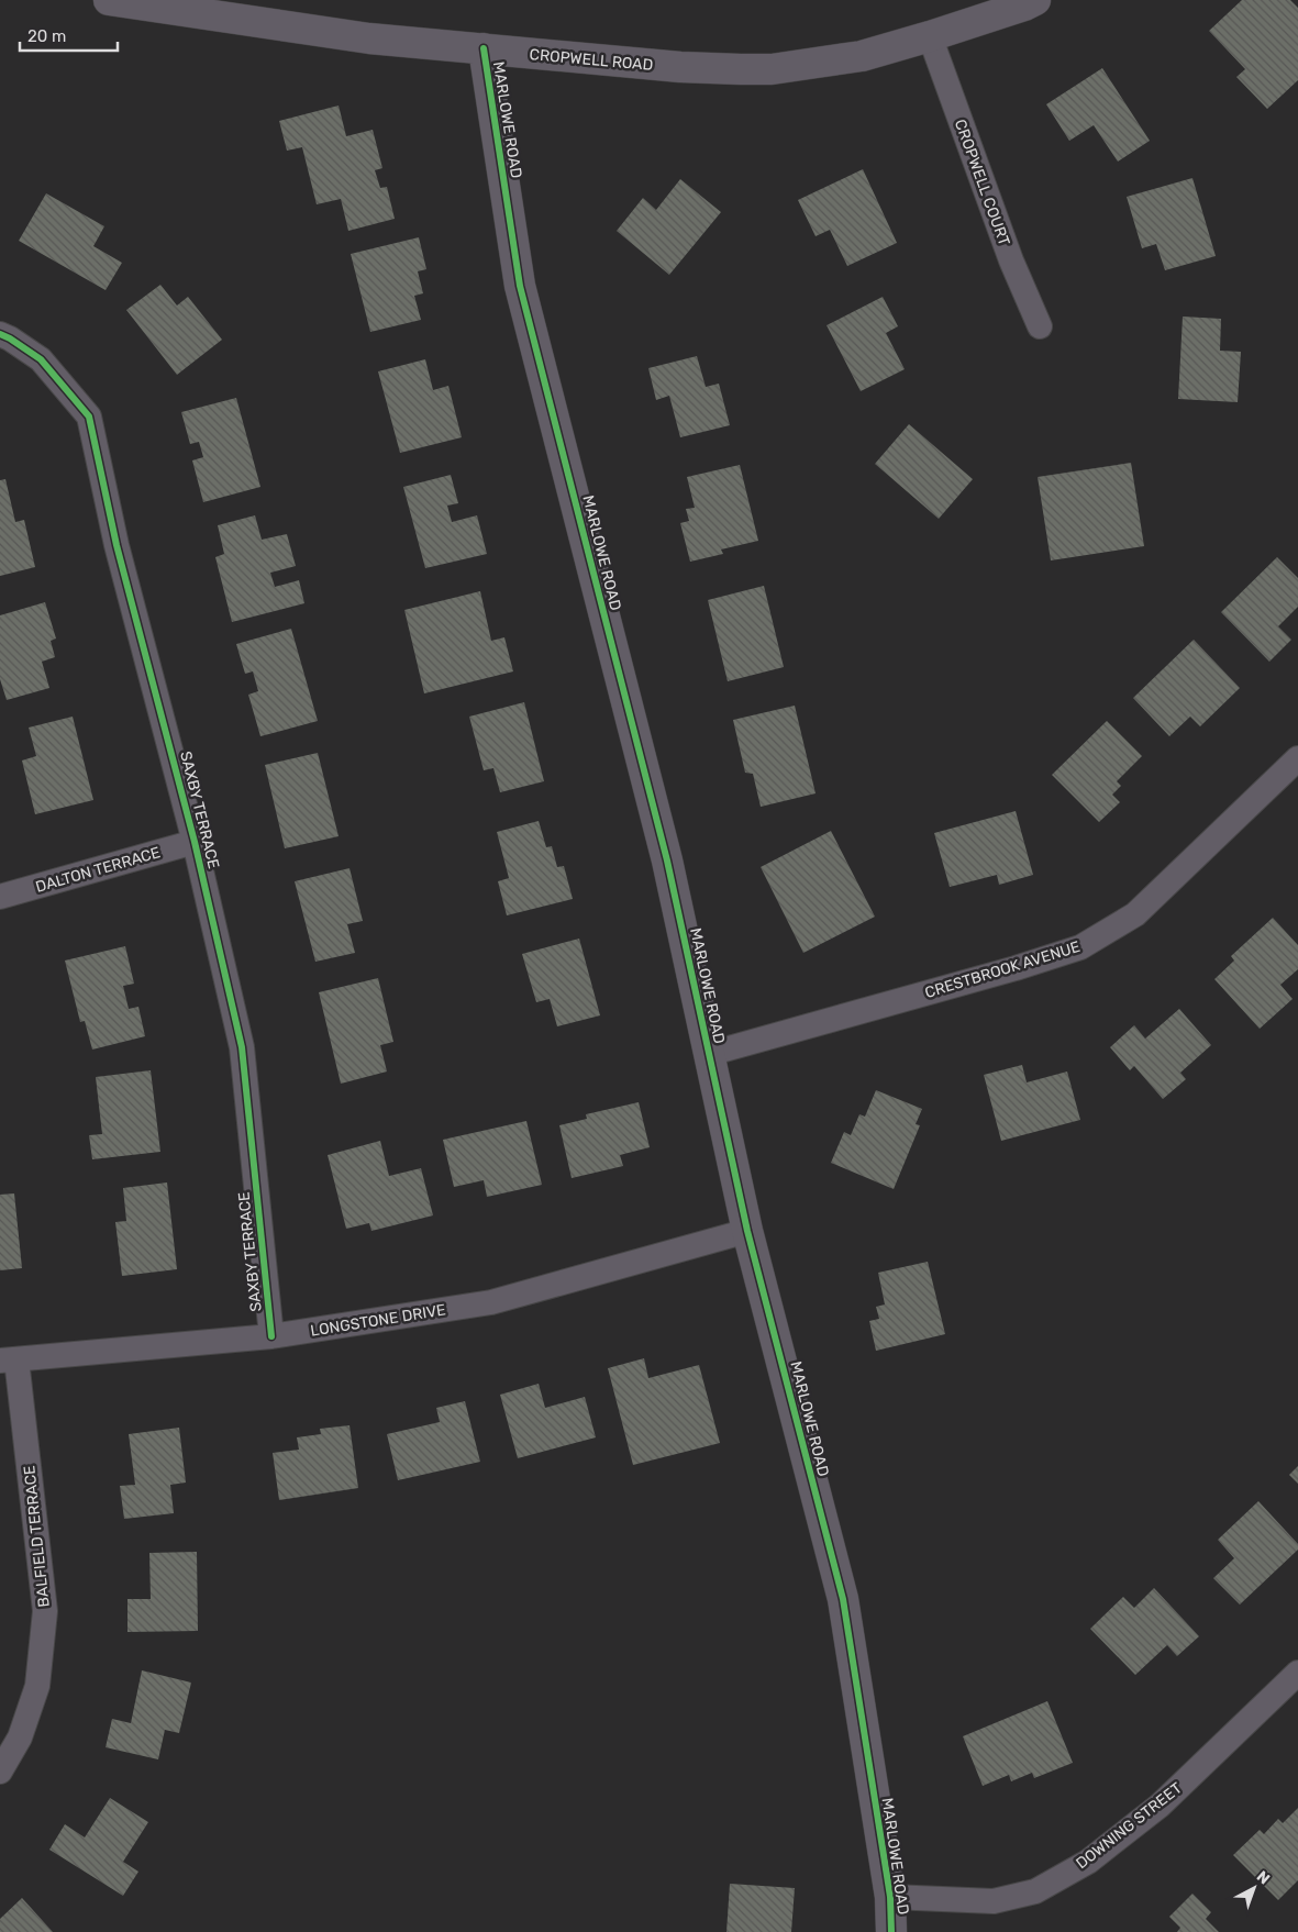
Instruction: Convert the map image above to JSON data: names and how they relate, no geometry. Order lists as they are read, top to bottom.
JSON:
{
  "streets": {
    "street": [
      "CROPWELL ROAD",
      "MARLOWE ROAD",
      "CROPWELL COURT",
      "SAXBY TERRACE",
      "DALTON TERRACE",
      "CRESTBROOK AVENUE",
      "LONGSTONE DRIVE",
      "BALFIELD TERRACE",
      "DOWNING STREET"
    ]
  },
  "crossings": [
    ["CROPWELL ROAD", "MARLOWE ROAD"],
    ["CROPWELL ROAD", "CROPWELL COURT"],
    ["MARLOWE ROAD", "CRESTBROOK AVENUE"],
    ["MARLOWE ROAD", "LONGSTONE DRIVE"],
    ["MARLOWE ROAD", "DOWNING STREET"],
    ["SAXBY TERRACE", "DALTON TERRACE"],
    ["SAXBY TERRACE", "LONGSTONE DRIVE"],
    ["LONGSTONE DRIVE", "BALFIELD TERRACE"]
  ],
  "scale_bar": "20 m",
  "north": "top right"
}
